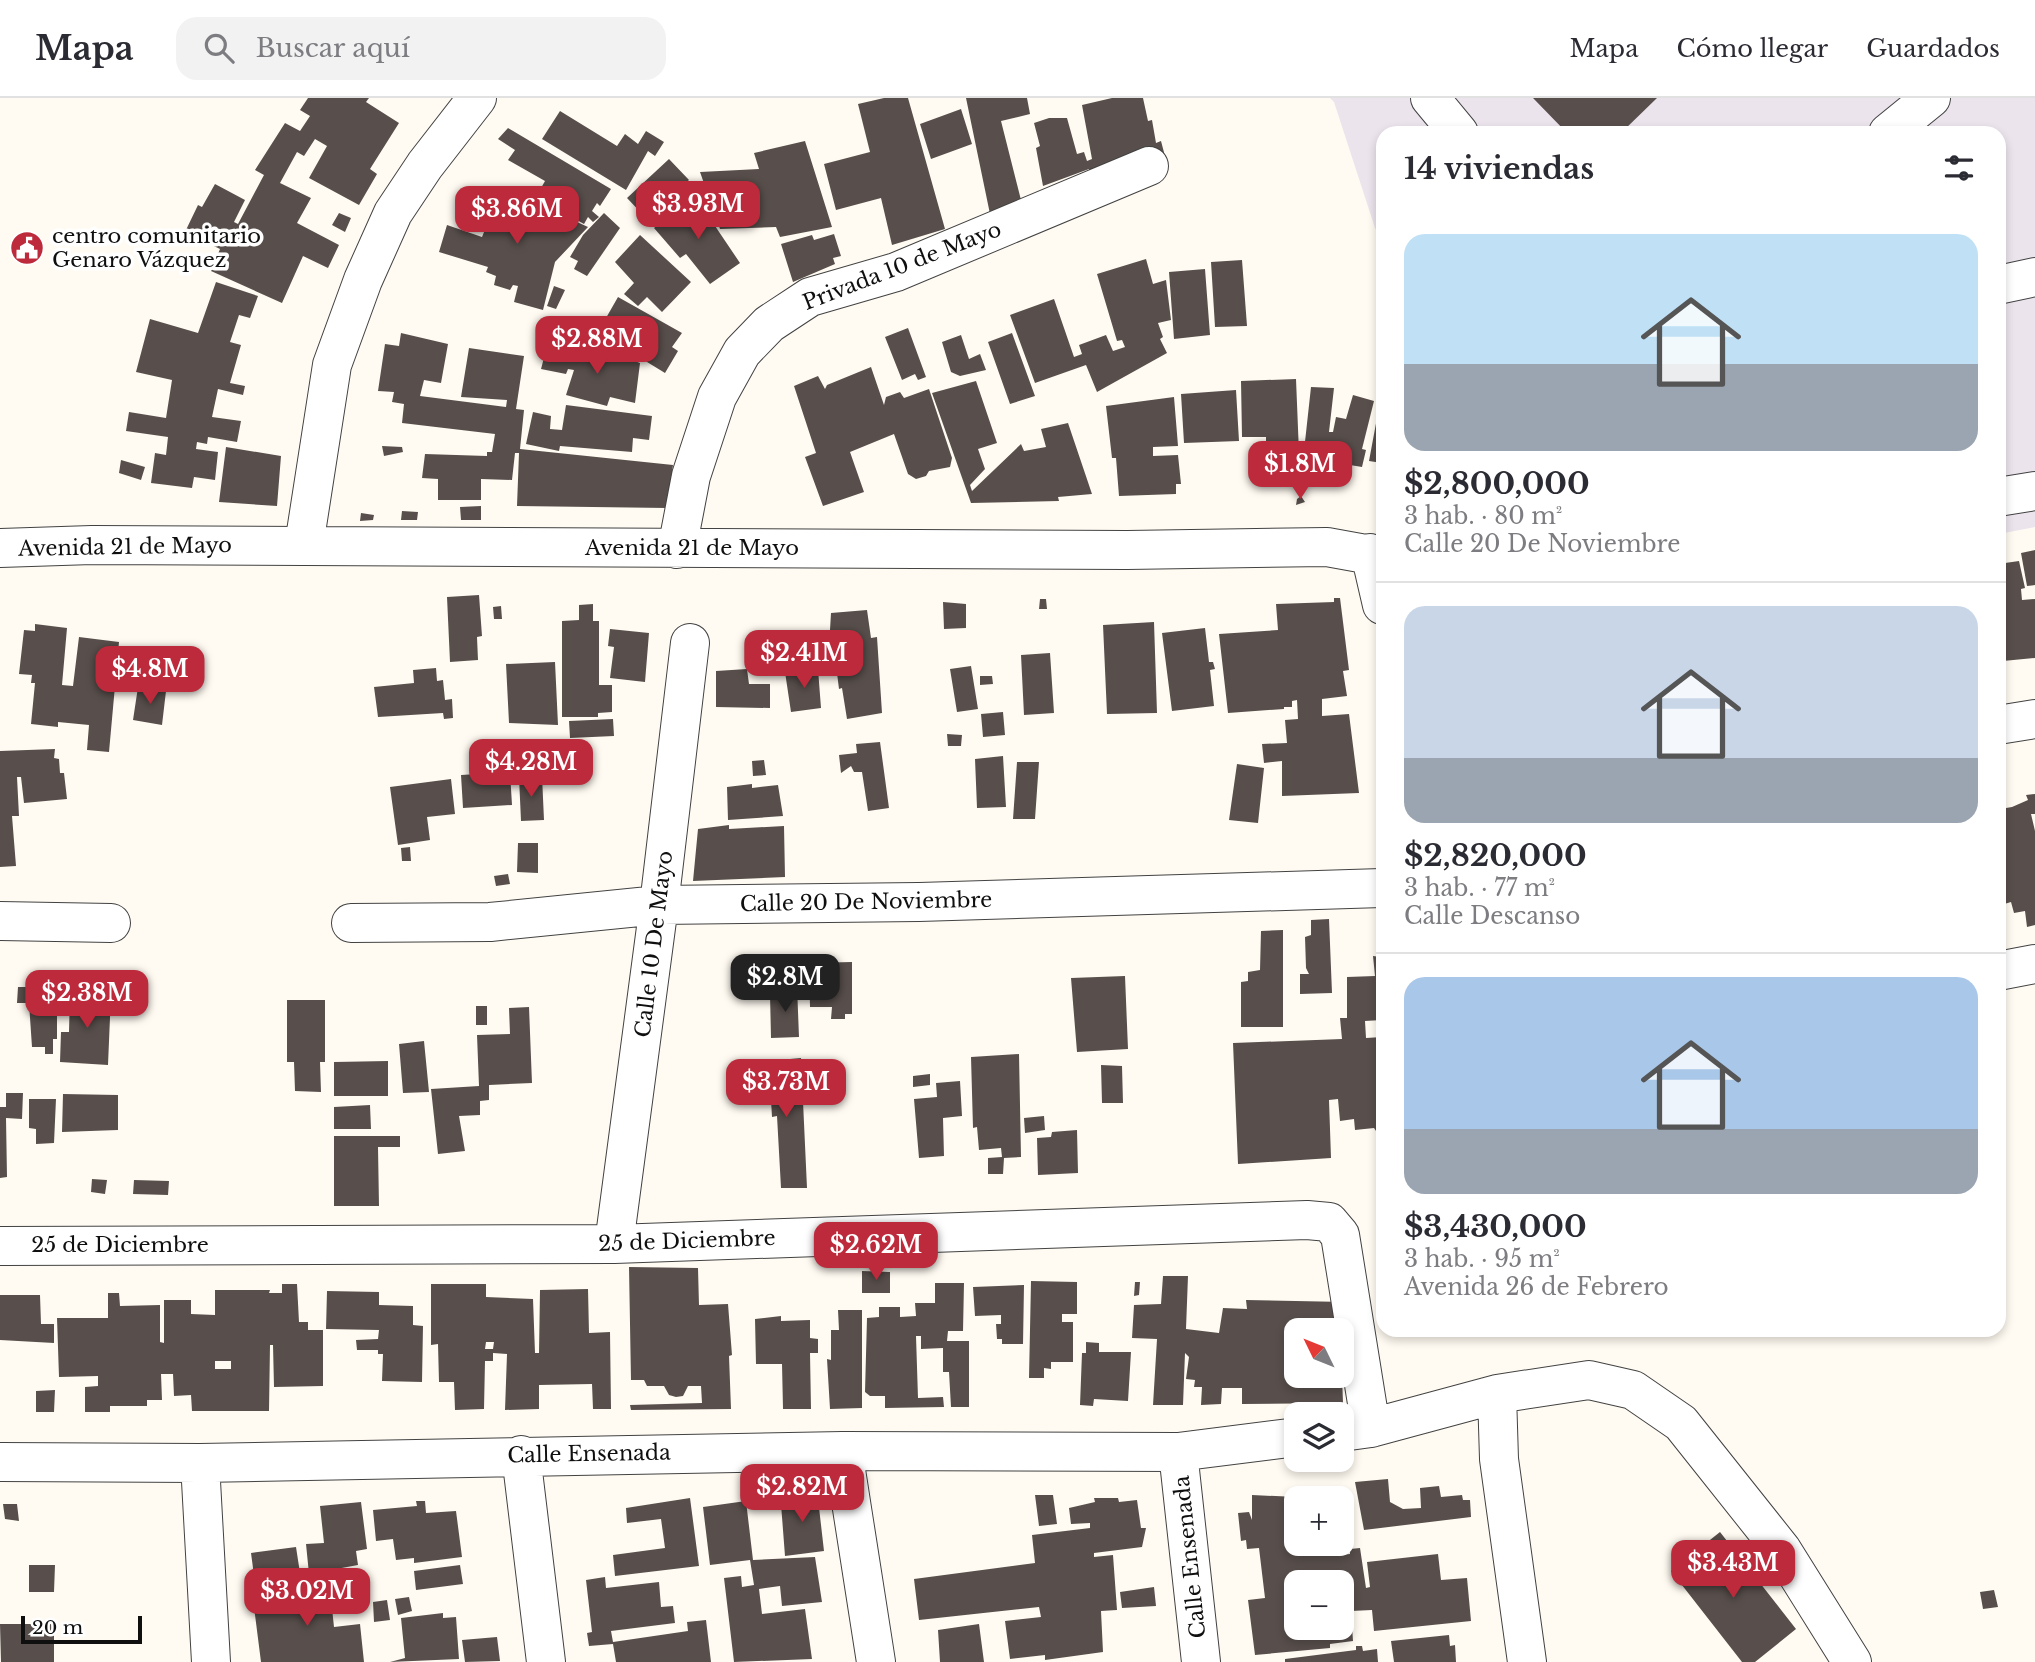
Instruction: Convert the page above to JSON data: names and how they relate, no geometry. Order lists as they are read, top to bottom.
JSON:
{
  "streets": {
    "street": [
      "Privada 10 de Mayo",
      "Avenida 21 de Mayo",
      "Calle 20 De Noviembre",
      "Calle 10 De Mayo",
      "25 de Diciembre",
      "Calle Ensenada"
    ]
  },
  "crossings": [
    ["Privada 10 de Mayo", "Avenida 21 de Mayo"],
    ["Calle 20 De Noviembre", "Calle 10 De Mayo"],
    ["Calle 10 De Mayo", "25 de Diciembre"]
  ],
  "places": {
    "public building": ["centro comunitario Genaro Vázquez"]
  },
  "scale_bar": "20 m",
  "north": "top left",
  "page": {
    "header": "Mapa",
    "search": "Buscar aquí",
    "nav": ["Mapa", "Cómo llegar", "Guardados"],
    "heading": "14 viviendas",
    "price": [
      "$3.93M",
      "$3.86M",
      "$2.88M",
      "$1.8M",
      "$2.41M",
      "$4.8M",
      "$4.28M",
      "$2.8M",
      "$2.38M",
      "$3.73M",
      "$2.62M",
      "$2.82M",
      "$3.43M",
      "$3.02M"
    ],
    "list": [
      {
        "name": "$2,800,000",
        "note": "3 hab. · 80 m² · Calle 20 De Noviembre"
      },
      {
        "name": "$2,820,000",
        "note": "3 hab. · 77 m² · Calle Descanso"
      },
      {
        "name": "$3,430,000",
        "note": "3 hab. · 95 m² · Avenida 26 de Febrero"
      }
    ],
    "map_buttons": ["+", "−"],
    "scale": "20 m"
  }
}
